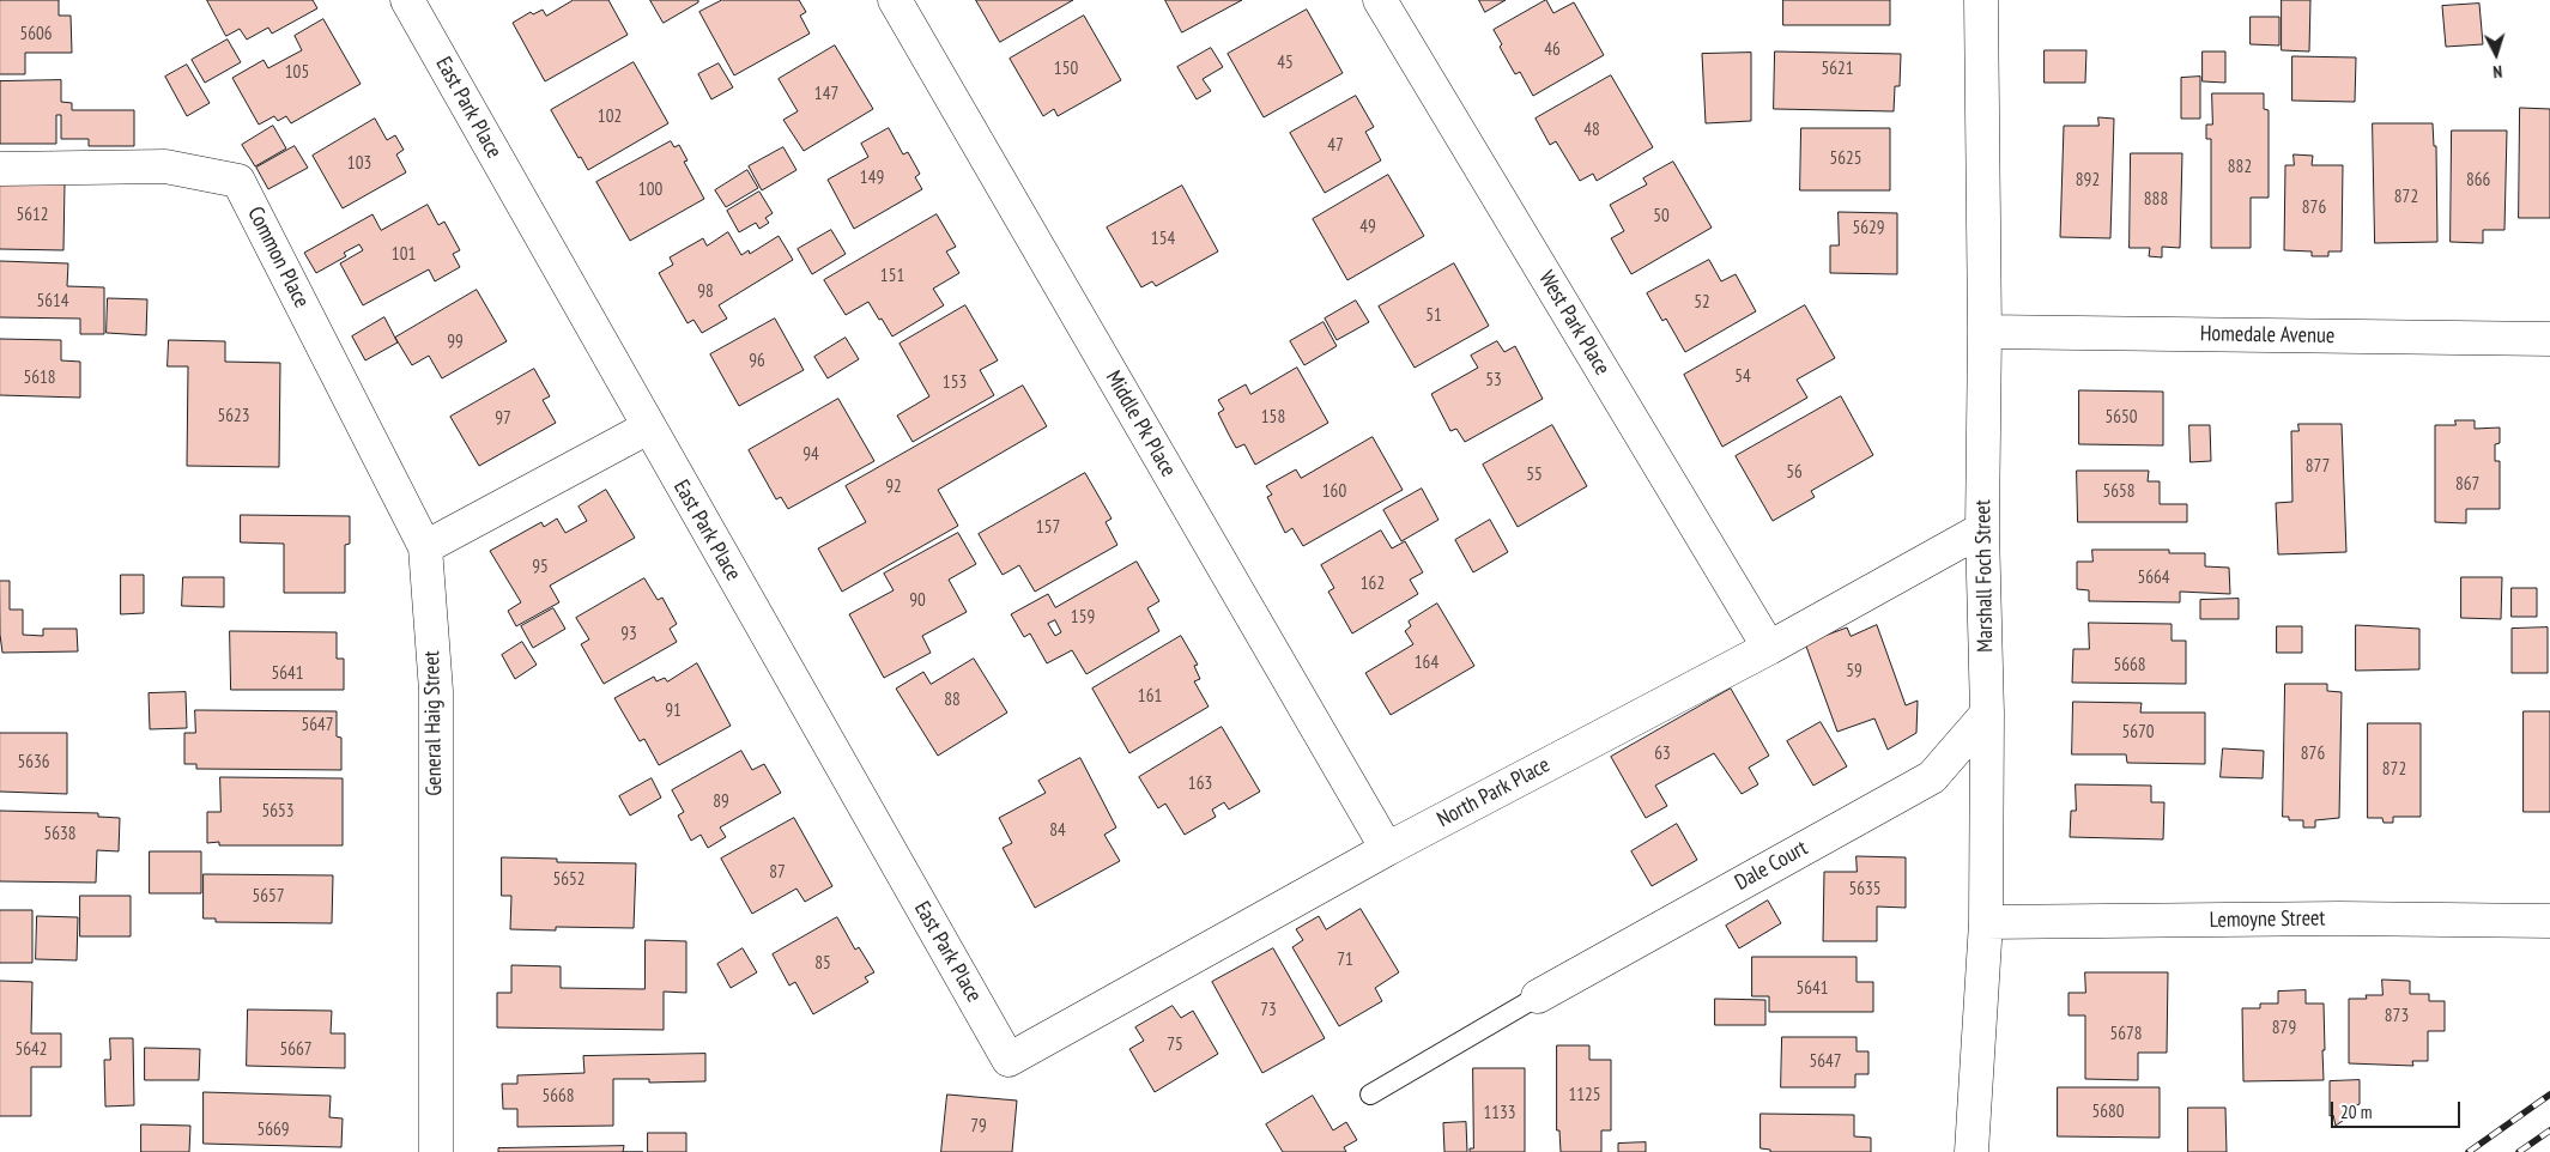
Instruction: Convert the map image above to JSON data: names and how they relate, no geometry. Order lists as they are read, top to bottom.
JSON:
{
  "streets": {
    "street": [
      "East Park Place",
      "Common Place",
      "West Park Place",
      "Homedale Avenue",
      "Middle Pk Place",
      "Marshall Foch Street",
      "General Haig Street",
      "North Park Place",
      "Dale Court",
      "Lemoyne Street"
    ]
  },
  "crossings": [
    ["East Park Place", "North Park Place"],
    ["Common Place", "General Haig Street"],
    ["West Park Place", "North Park Place"],
    ["Homedale Avenue", "Marshall Foch Street"],
    ["Middle Pk Place", "North Park Place"],
    ["Marshall Foch Street", "North Park Place"],
    ["Marshall Foch Street", "Dale Court"],
    ["Marshall Foch Street", "Lemoyne Street"]
  ],
  "house_numbers": [
    "5606",
    "46",
    "45",
    "150",
    "5621",
    "105",
    "147",
    "102",
    "48",
    "47",
    "5625",
    "103",
    "882",
    "149",
    "892",
    "866",
    "100",
    "872",
    "888",
    "876",
    "5612",
    "50",
    "49",
    "5629",
    "154",
    "101",
    "151",
    "98",
    "5614",
    "52",
    "51",
    "99",
    "96",
    "54",
    "5618",
    "53",
    "153",
    "5623",
    "158",
    "5650",
    "97",
    "94",
    "877",
    "56",
    "55",
    "867",
    "92",
    "160",
    "5658",
    "157",
    "95",
    "5664",
    "162",
    "90",
    "159",
    "93",
    "164",
    "5668",
    "59",
    "5641",
    "161",
    "88",
    "91",
    "5647",
    "5670",
    "63",
    "876",
    "5636",
    "872",
    "163",
    "89",
    "5653",
    "84",
    "5638",
    "87",
    "5652",
    "5635",
    "5657",
    "71",
    "85",
    "5641",
    "73",
    "873",
    "879",
    "5678",
    "75",
    "5642",
    "5667",
    "5647",
    "1125",
    "5668",
    "5680",
    "1133",
    "79",
    "5669"
  ],
  "scale_bar": "20 m",
  "north": "bottom"
}
